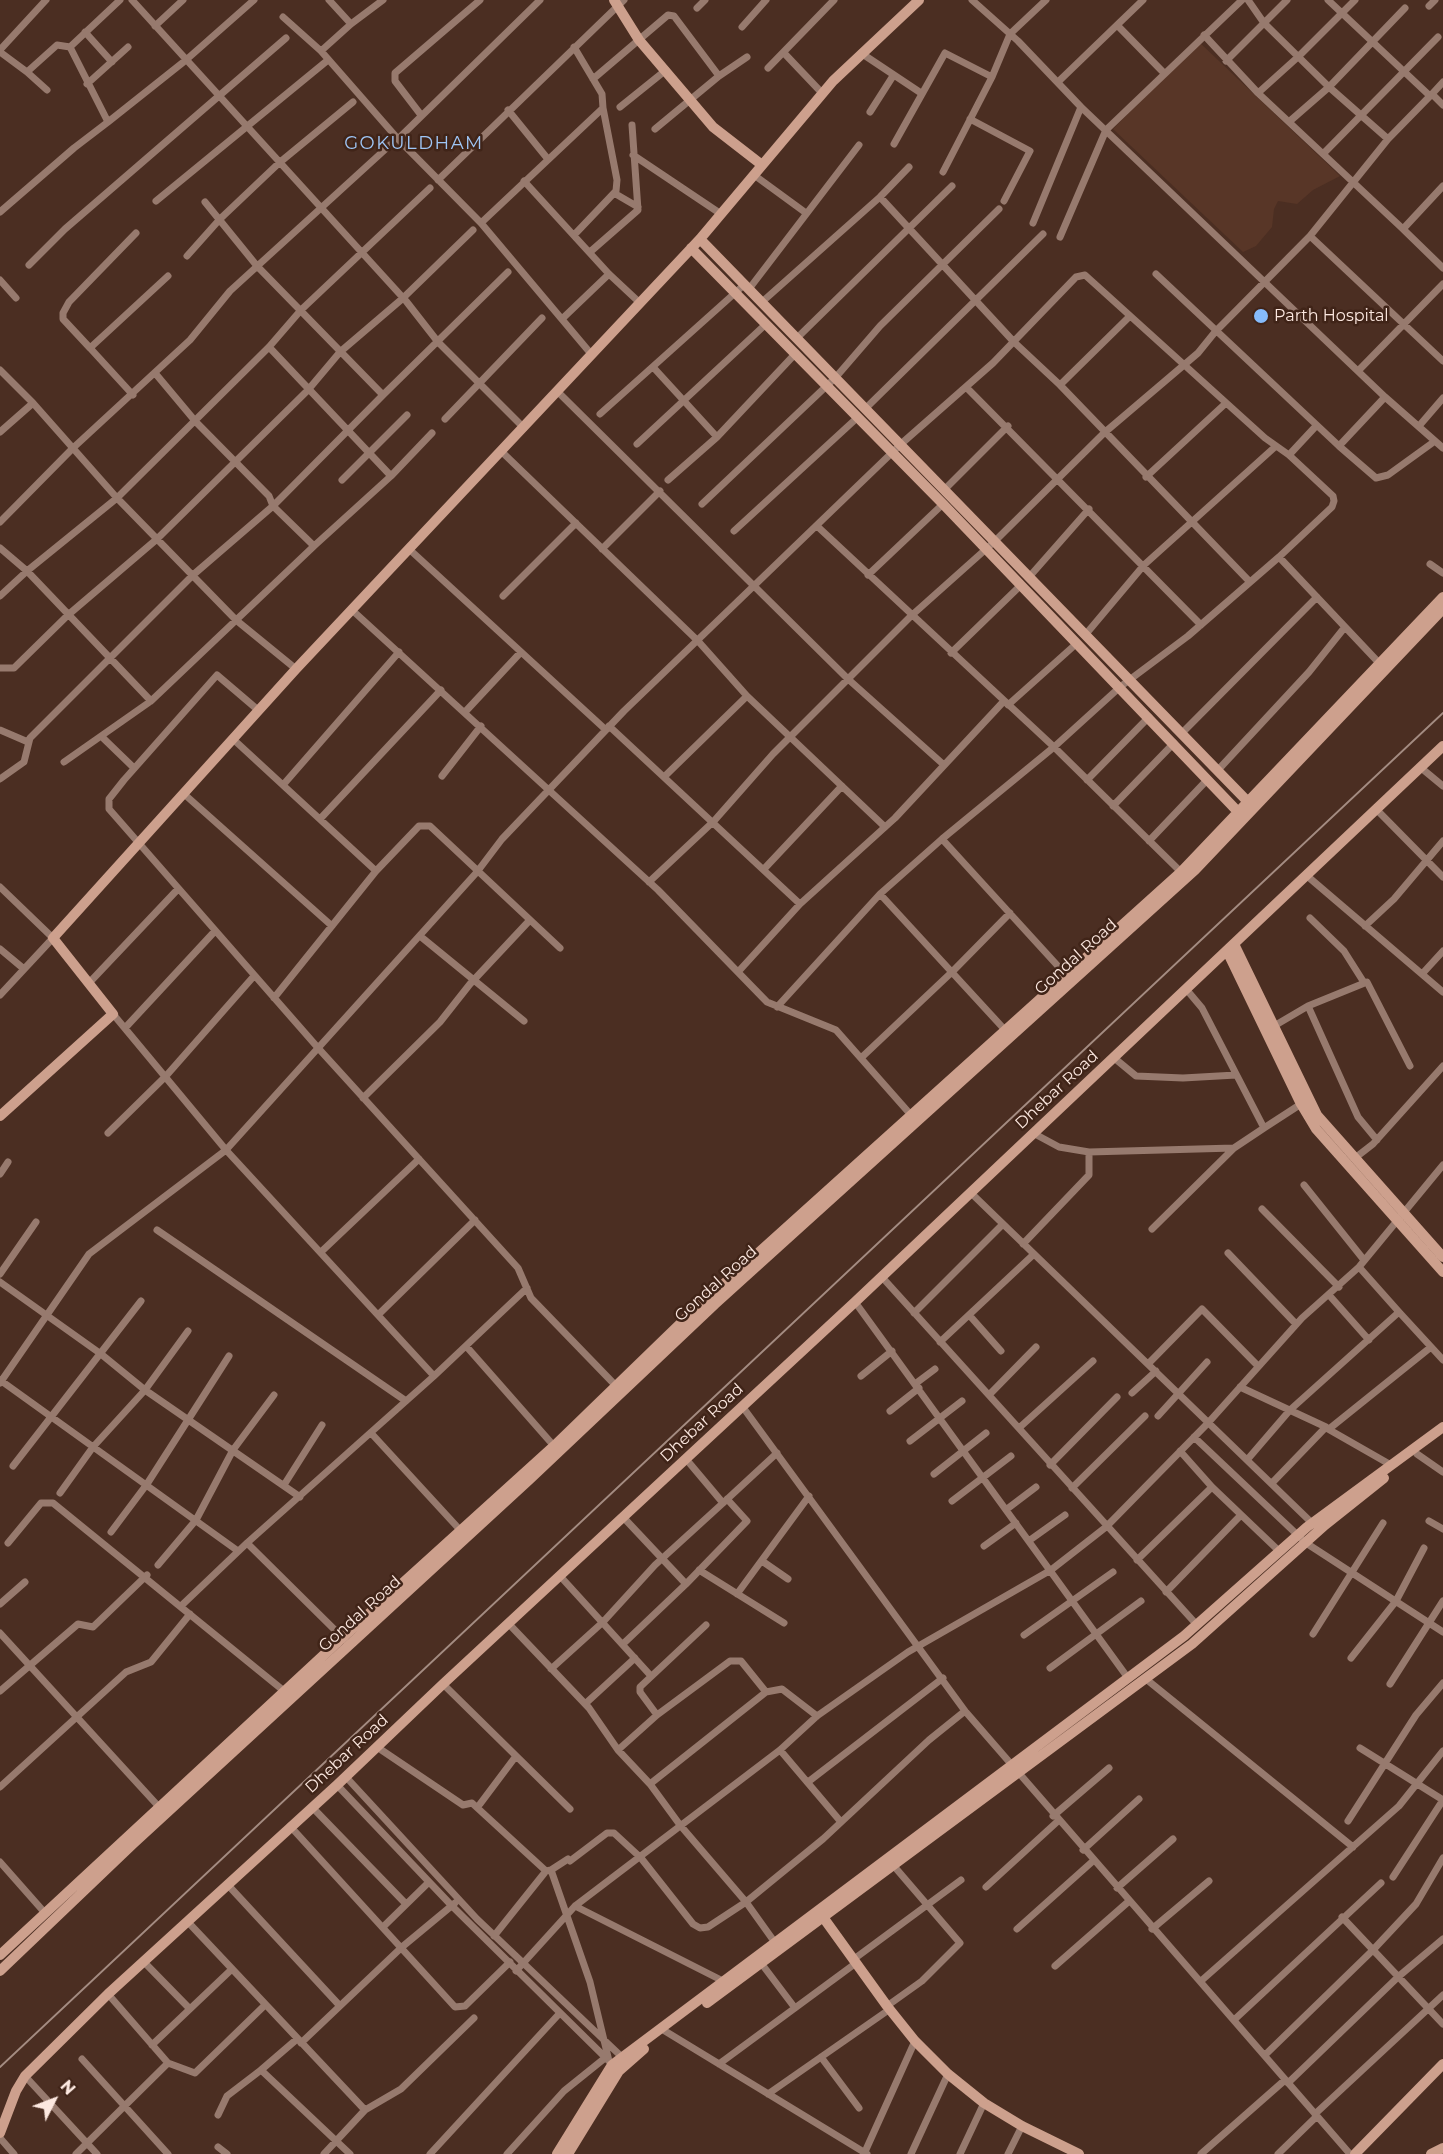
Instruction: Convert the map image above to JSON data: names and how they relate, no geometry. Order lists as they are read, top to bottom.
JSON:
{
  "streets": {
    "street": ["Gondal Road", "Dhebar Road"]
  },
  "districts": ["GOKULDHAM"],
  "places": ["Parth Hospital"],
  "north": "top right"
}
